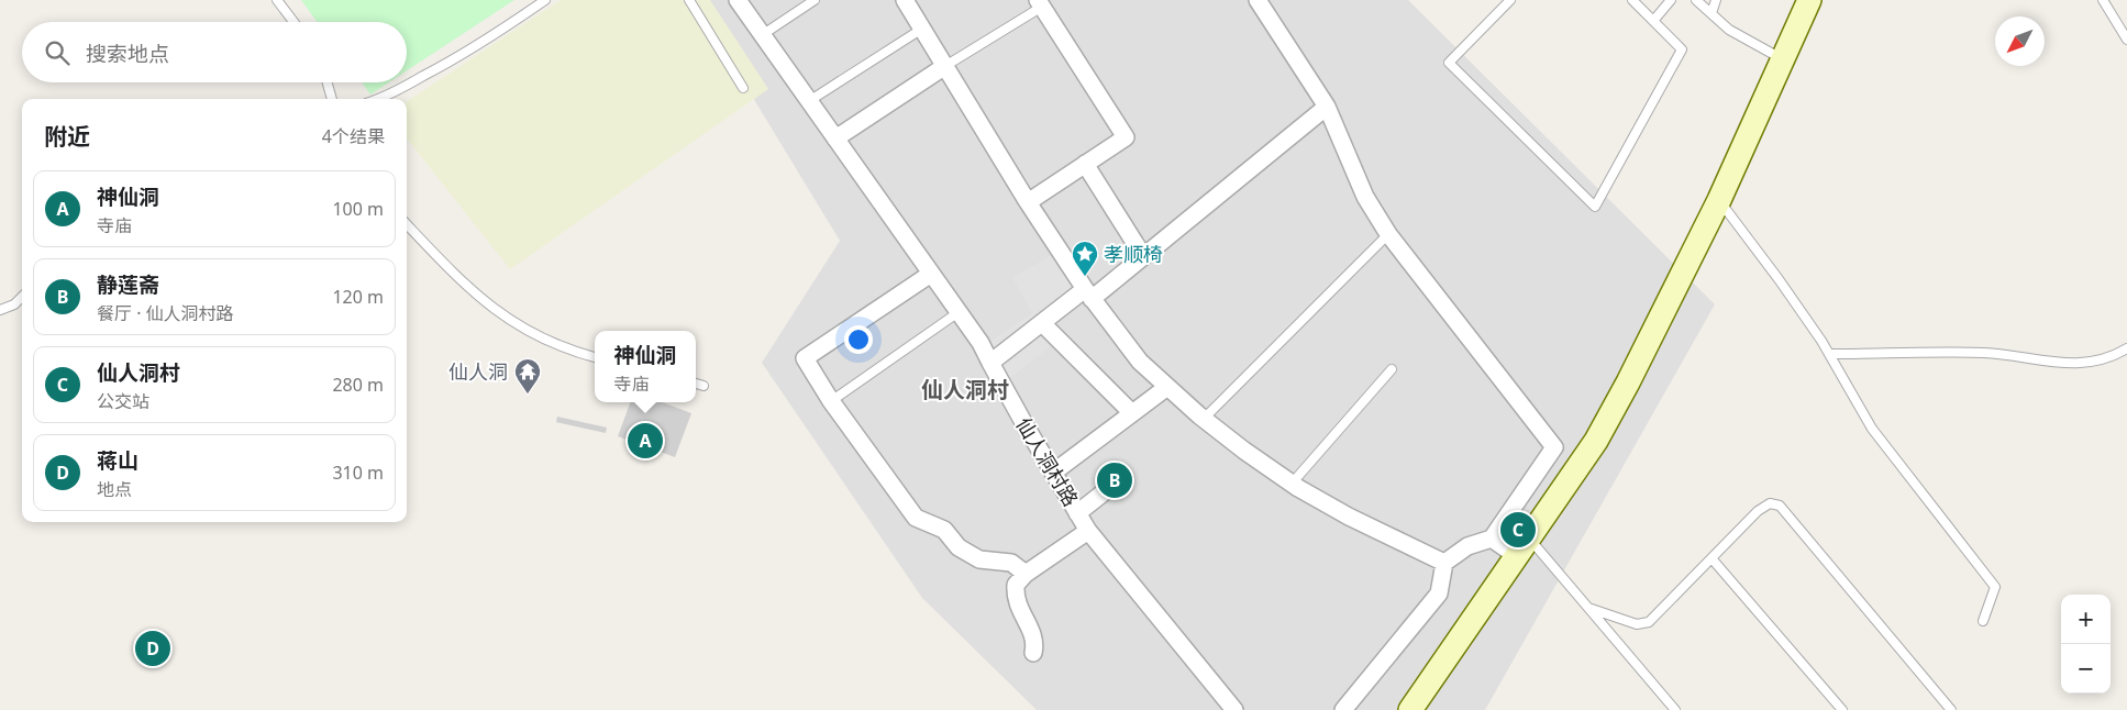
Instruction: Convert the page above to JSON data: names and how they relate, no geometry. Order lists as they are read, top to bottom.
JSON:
{
  "streets": {
    "street": ["仙人洞村路"]
  },
  "districts": ["仙人洞村"],
  "places": {
    "place": ["孝顺椅"],
    "temple": ["仙人洞"]
  },
  "north": "bottom left",
  "page": {
    "search": "搜索地点",
    "heading": ["附近", "4个结果"],
    "list": [
      {
        "mark": "A",
        "name": "神仙洞",
        "note": "寺庙",
        "value": "100 m"
      },
      {
        "mark": "B",
        "name": "静莲斋",
        "note": "餐厅 · 仙人洞村路",
        "value": "120 m"
      },
      {
        "mark": "C",
        "name": "仙人洞村",
        "note": "公交站",
        "value": "280 m"
      },
      {
        "mark": "D",
        "name": "蒋山",
        "note": "地点",
        "value": "310 m"
      }
    ],
    "popup": ["神仙洞", "寺庙"],
    "pins": [
      "A",
      "B",
      "C",
      "D"
    ],
    "map_buttons": ["+", "−"]
  }
}
